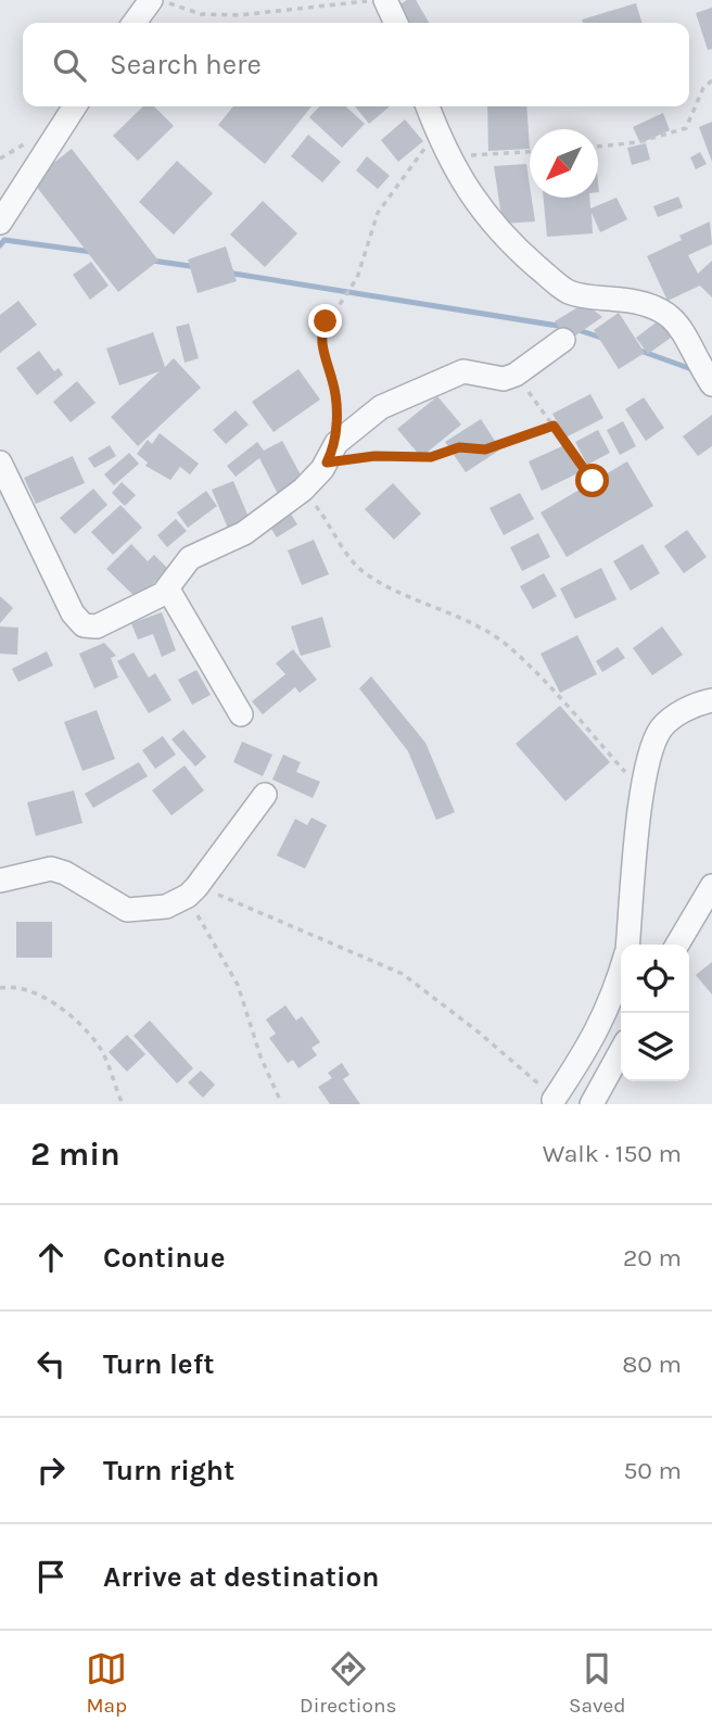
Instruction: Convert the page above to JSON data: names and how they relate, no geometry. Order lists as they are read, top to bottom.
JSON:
{
  "north": "bottom left",
  "page": {
    "search": "Search here",
    "heading": ["2 min", "Walk · 150 m"],
    "list": [
      ["Continue", "20 m"],
      ["Turn left", "80 m"],
      ["Turn right", "50 m"],
      "Arrive at destination"
    ],
    "nav": ["Map", "Directions", "Saved"]
  }
}
